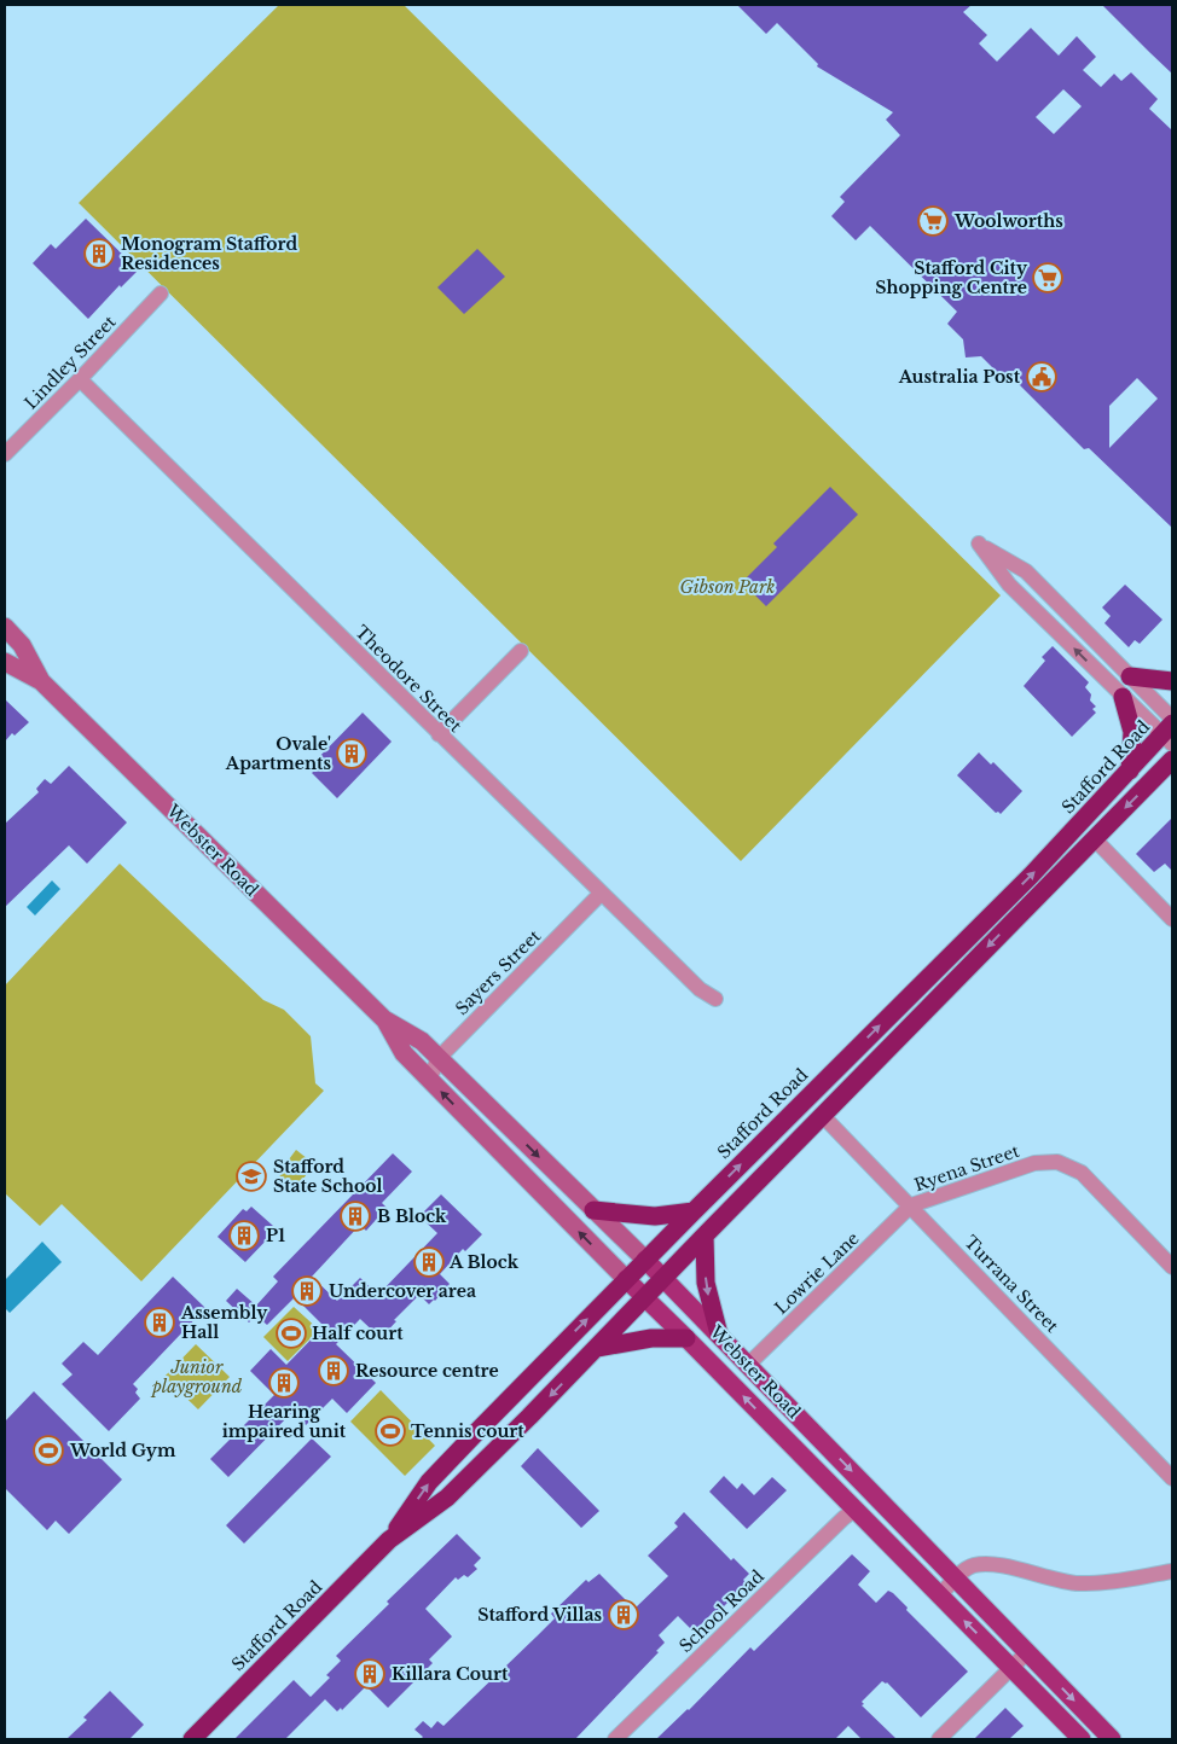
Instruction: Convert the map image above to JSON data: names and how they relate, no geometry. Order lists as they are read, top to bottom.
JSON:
{
  "streets": {
    "highway": ["Stafford Road"],
    "main road": ["Webster Road"],
    "street": [
      "Lindley Street",
      "Theodore Street",
      "Sayers Street",
      "Ryena Street",
      "Lowrie Lane",
      "Turrana Street",
      "School Road"
    ]
  },
  "crossings": [
    ["Lindley Street", "Theodore Street"],
    ["Theodore Street", "Sayers Street"],
    ["Stafford Road", "Webster Road"],
    ["Stafford Road", "Turrana Street"],
    ["Webster Road", "Sayers Street"],
    ["Webster Road", "Lowrie Lane"],
    ["Webster Road", "School Road"],
    ["Ryena Street", "Lowrie Lane"],
    ["Ryena Street", "Turrana Street"],
    ["Lowrie Lane", "Turrana Street"]
  ],
  "parks": ["Gibson Park", "Junior playground"],
  "places": {
    "supermarket": ["Woolworths", "Stafford City Shopping Centre"],
    "building": [
      "Monogram Stafford Residences",
      "Ovale' Apartments",
      "B Block",
      "P1",
      "A Block",
      "Undercover area",
      "Assembly Hall",
      "Resource centre",
      "Hearing impaired unit",
      "Stafford Villas",
      "Killara Court"
    ],
    "public building": ["Australia Post"],
    "school or university": ["Stafford State School"],
    "sports": ["Half court", "Tennis court", "World Gym"]
  }
}
